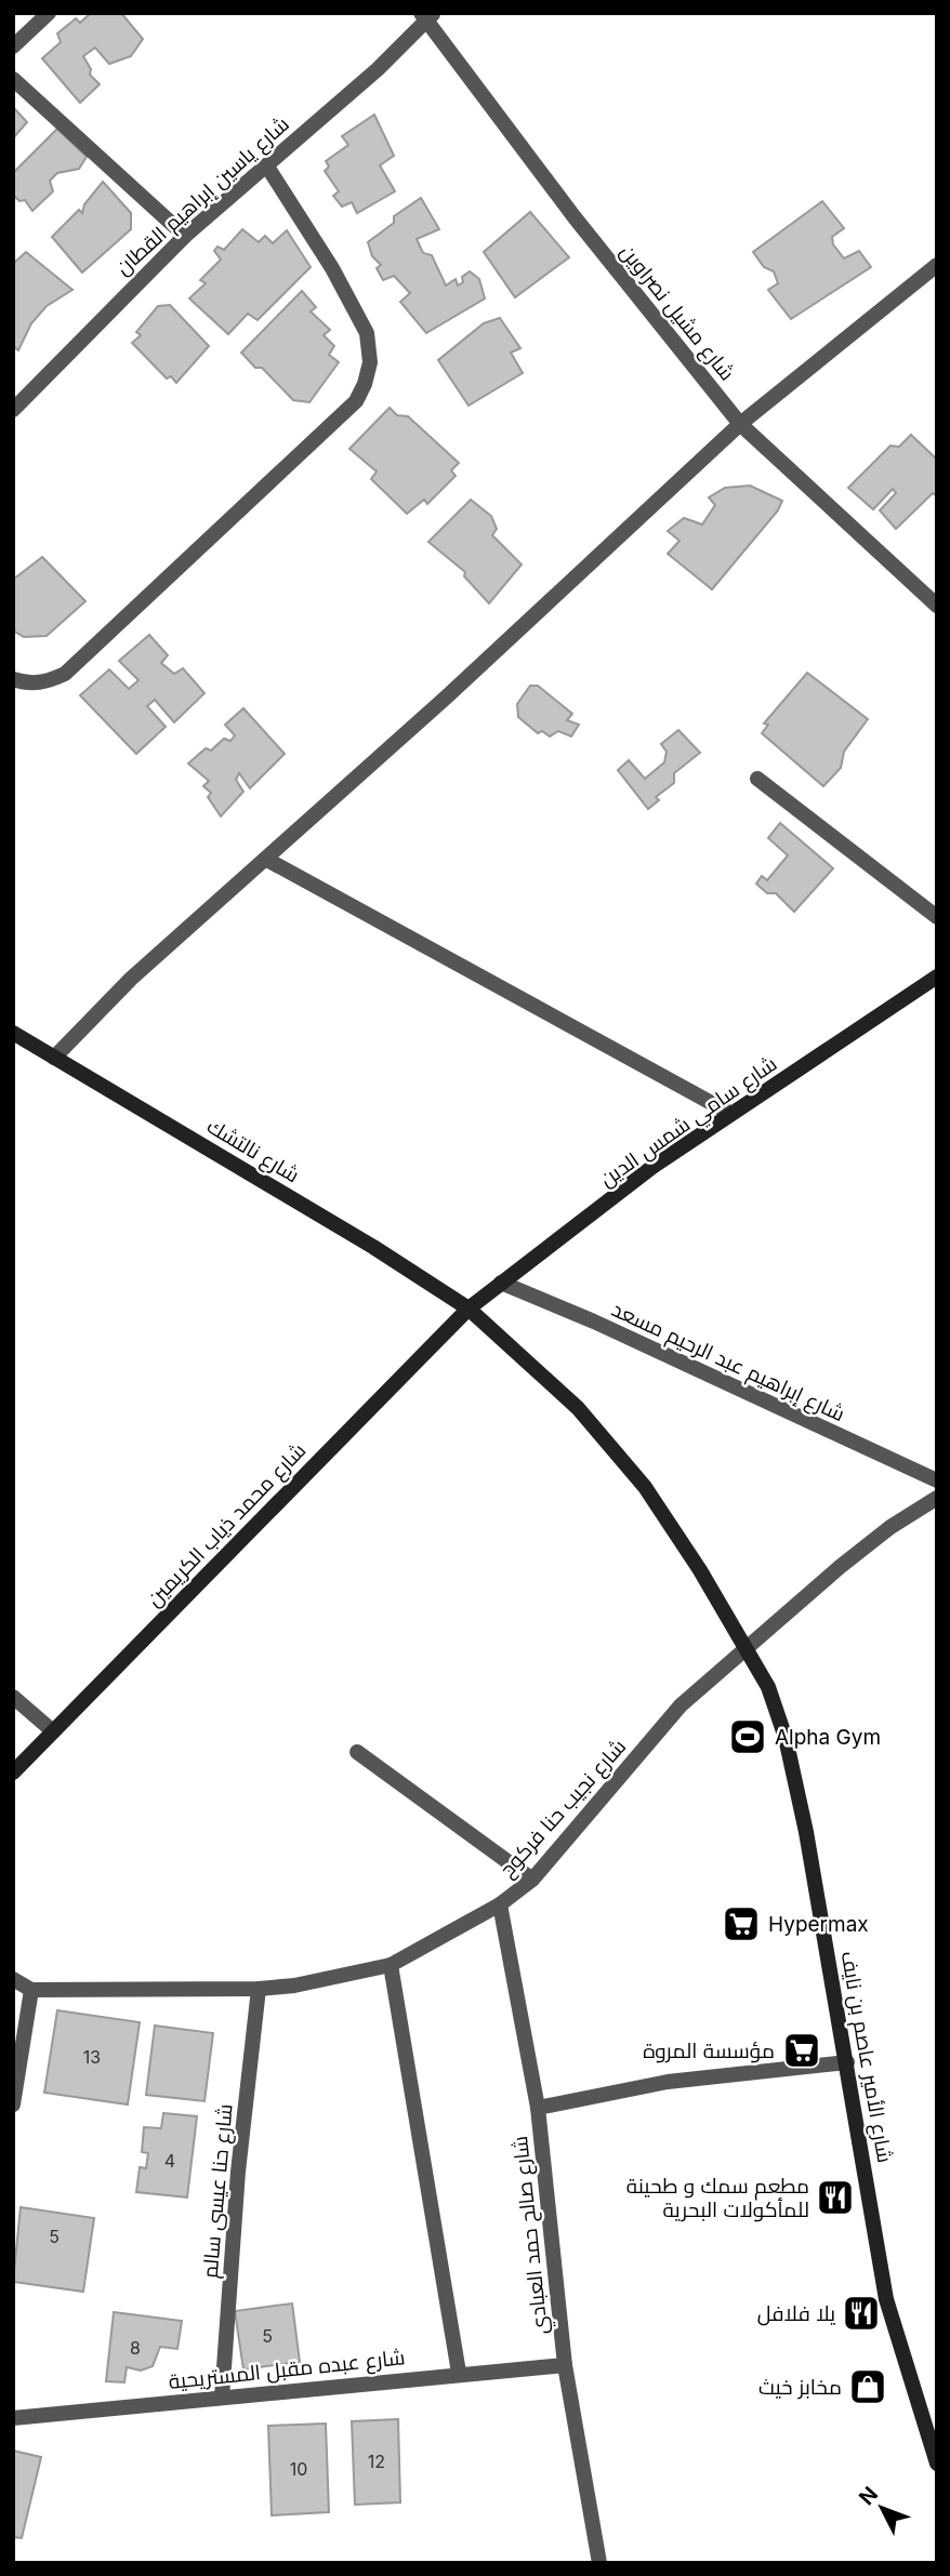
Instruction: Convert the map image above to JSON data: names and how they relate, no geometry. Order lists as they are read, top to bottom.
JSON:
{
  "streets": {
    "main road": [
      "شارع سامي شمس الدين",
      "شارع نالتشك",
      "شارع محمد ذياب الكريمين",
      "شارع الأمير عاصم بن نايف"
    ],
    "street": [
      "شارع ياسين إبراهيم القطان",
      "شارع مشيل نصراوين",
      "شارع إبراهيم عبد الرحيم مسعد",
      "شارع نجيب حنا فركوح",
      "شارع حنا عيسى سالم",
      "شارع صالح حمد العبادي",
      "شارع عبده مقبل المستريحية"
    ]
  },
  "crossings": [
    ["شارع ياسين إبراهيم القطان", "شارع مشيل نصراوين"],
    ["شارع سامي شمس الدين", "شارع نالتشك"],
    ["شارع سامي شمس الدين", "شارع إبراهيم عبد الرحيم مسعد"],
    ["شارع سامي شمس الدين", "شارع محمد ذياب الكريمين"],
    ["شارع سامي شمس الدين", "شارع الأمير عاصم بن نايف"],
    ["شارع نالتشك", "شارع محمد ذياب الكريمين"],
    ["شارع نالتشك", "شارع الأمير عاصم بن نايف"],
    ["شارع محمد ذياب الكريمين", "شارع الأمير عاصم بن نايف"],
    ["شارع نجيب حنا فركوح", "شارع الأمير عاصم بن نايف"],
    ["شارع نجيب حنا فركوح", "شارع حنا عيسى سالم"],
    ["شارع نجيب حنا فركوح", "شارع صالح حمد العبادي"],
    ["شارع حنا عيسى سالم", "شارع عبده مقبل المستريحية"],
    ["شارع صالح حمد العبادي", "شارع عبده مقبل المستريحية"]
  ],
  "places": {
    "sports": ["Alpha Gym"],
    "supermarket": ["Hypermax", "مؤسسة المروة"],
    "restaurant": ["مطعم سمك و طحينة للمأكولات البحرية", "يلا فلافل"],
    "shop": ["مخابز خيث"]
  },
  "house_numbers": [
    "13",
    "4",
    "5",
    "5",
    "8",
    "12",
    "10"
  ],
  "north": "top left"
}
